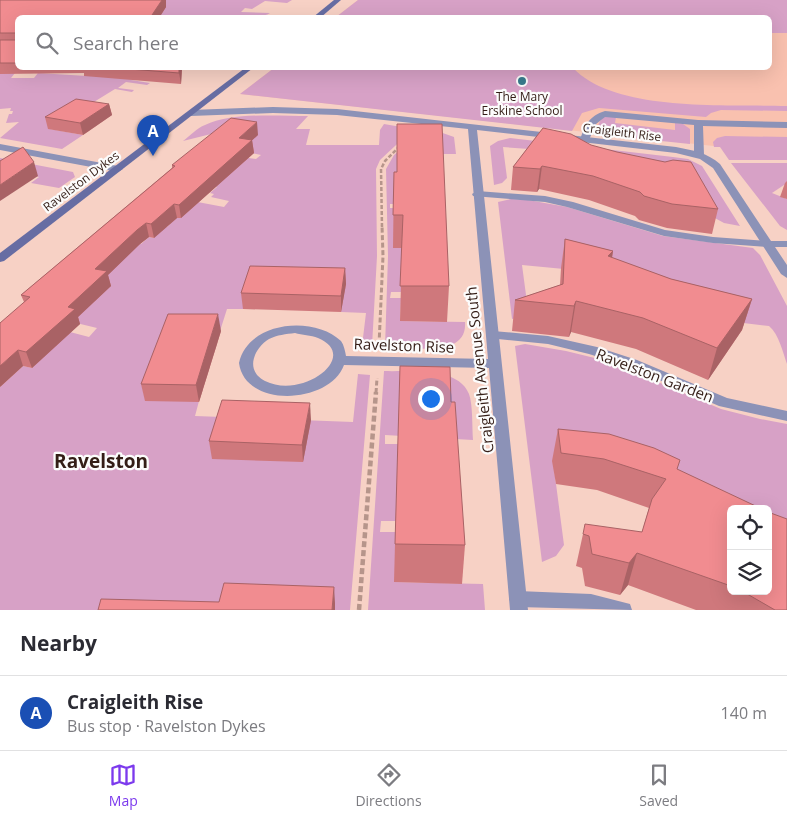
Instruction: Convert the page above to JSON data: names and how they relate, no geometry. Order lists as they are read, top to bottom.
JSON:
{
  "streets": {
    "street": [
      "Craigleith Rise",
      "Ravelston Dykes",
      "Ravelston Rise",
      "Craigleith Avenue South",
      "Ravelston Garden"
    ]
  },
  "crossings": [
    ["Craigleith Rise", "Ravelston Dykes"],
    ["Craigleith Rise", "Craigleith Avenue South"],
    ["Ravelston Rise", "Craigleith Avenue South"],
    ["Craigleith Avenue South", "Ravelston Garden"]
  ],
  "districts": ["Ravelston"],
  "places": ["The Mary Erskine School"],
  "page": {
    "search": "Search here",
    "pins": "A",
    "heading": "Nearby",
    "list": [
      {
        "mark": "A",
        "name": "Craigleith Rise",
        "note": "Bus stop · Ravelston Dykes",
        "value": "140 m"
      }
    ],
    "nav": ["Map", "Directions", "Saved"]
  }
}
